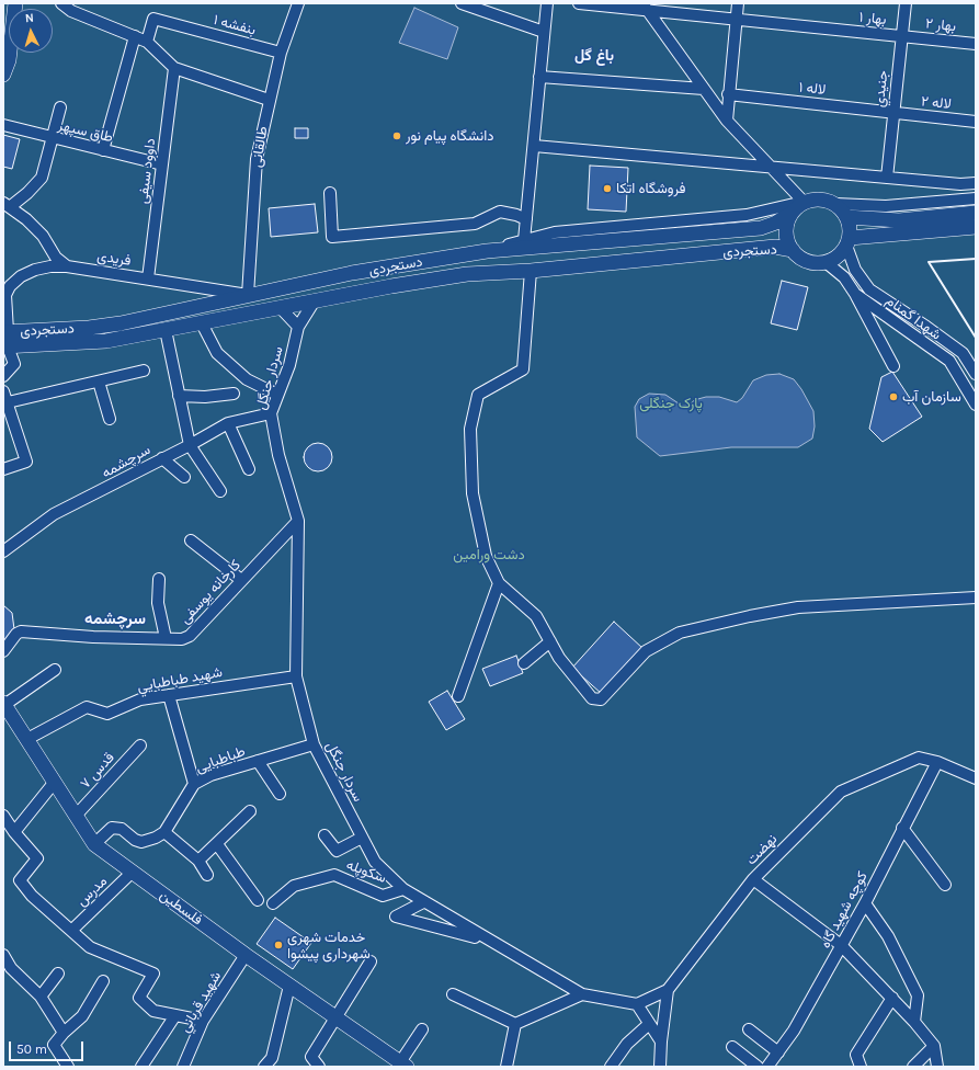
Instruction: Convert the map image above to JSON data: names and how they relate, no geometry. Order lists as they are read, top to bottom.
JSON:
{
  "streets": {
    "main road": ["دستجردی", "فلسطین"],
    "street": [
      "بهار ۱",
      "بنفشه ۱",
      "بهار ۲",
      "لاله ۱",
      "جنيدي",
      "لاله ۲",
      "طاق سپهر",
      "طالقانی",
      "داوود سیفی",
      "فریدی",
      "شهدا گمنام",
      "سردار جنگل",
      "سرچشمه",
      "کارخانه یوسفی",
      "شهيد طباطبايي",
      "طباطبایی",
      "قدس ۷",
      "نهضت",
      "سکوپله",
      "مدرس",
      "کوچه شهید گاه",
      "شهيد قرباني"
    ]
  },
  "crossings": [
    ["بهار ۱", "بهار ۲"],
    ["بهار ۱", "جنيدي"],
    ["بنفشه ۱", "طالقانی"],
    ["بهار ۲", "جنيدي"],
    ["لاله ۱", "جنيدي"],
    ["لاله ۱", "لاله ۲"],
    ["جنيدي", "لاله ۲"],
    ["طاق سپهر", "داوود سیفی"],
    ["طالقانی", "دستجردی"],
    ["طالقانی", "فریدی"],
    ["داوود سیفی", "فریدی"],
    ["دستجردی", "فریدی"],
    ["دستجردی", "شهدا گمنام"],
    ["دستجردی", "سردار جنگل"],
    ["سردار جنگل", "سرچشمه"],
    ["سردار جنگل", "کارخانه یوسفی"],
    ["سردار جنگل", "شهيد طباطبايي"],
    ["سردار جنگل", "طباطبایی"],
    ["سردار جنگل", "نهضت"],
    ["سردار جنگل", "سکوپله"],
    ["شهيد طباطبايي", "فلسطین"],
    ["قدس ۷", "فلسطین"],
    ["نهضت", "کوچه شهید گاه"],
    ["مدرس", "فلسطین"],
    ["فلسطین", "شهيد قرباني"]
  ],
  "districts": ["باغ گل", "سرچشمه"],
  "parks": ["پارک جنگلی", "دشت ورامین"],
  "places": [
    "دانشگاه پیام نور",
    "فروشگاه اتکا",
    "سازمان آب",
    "خدمات شهری شهرداری پیشوا"
  ],
  "scale_bar": "50 m",
  "north": "top"
}
